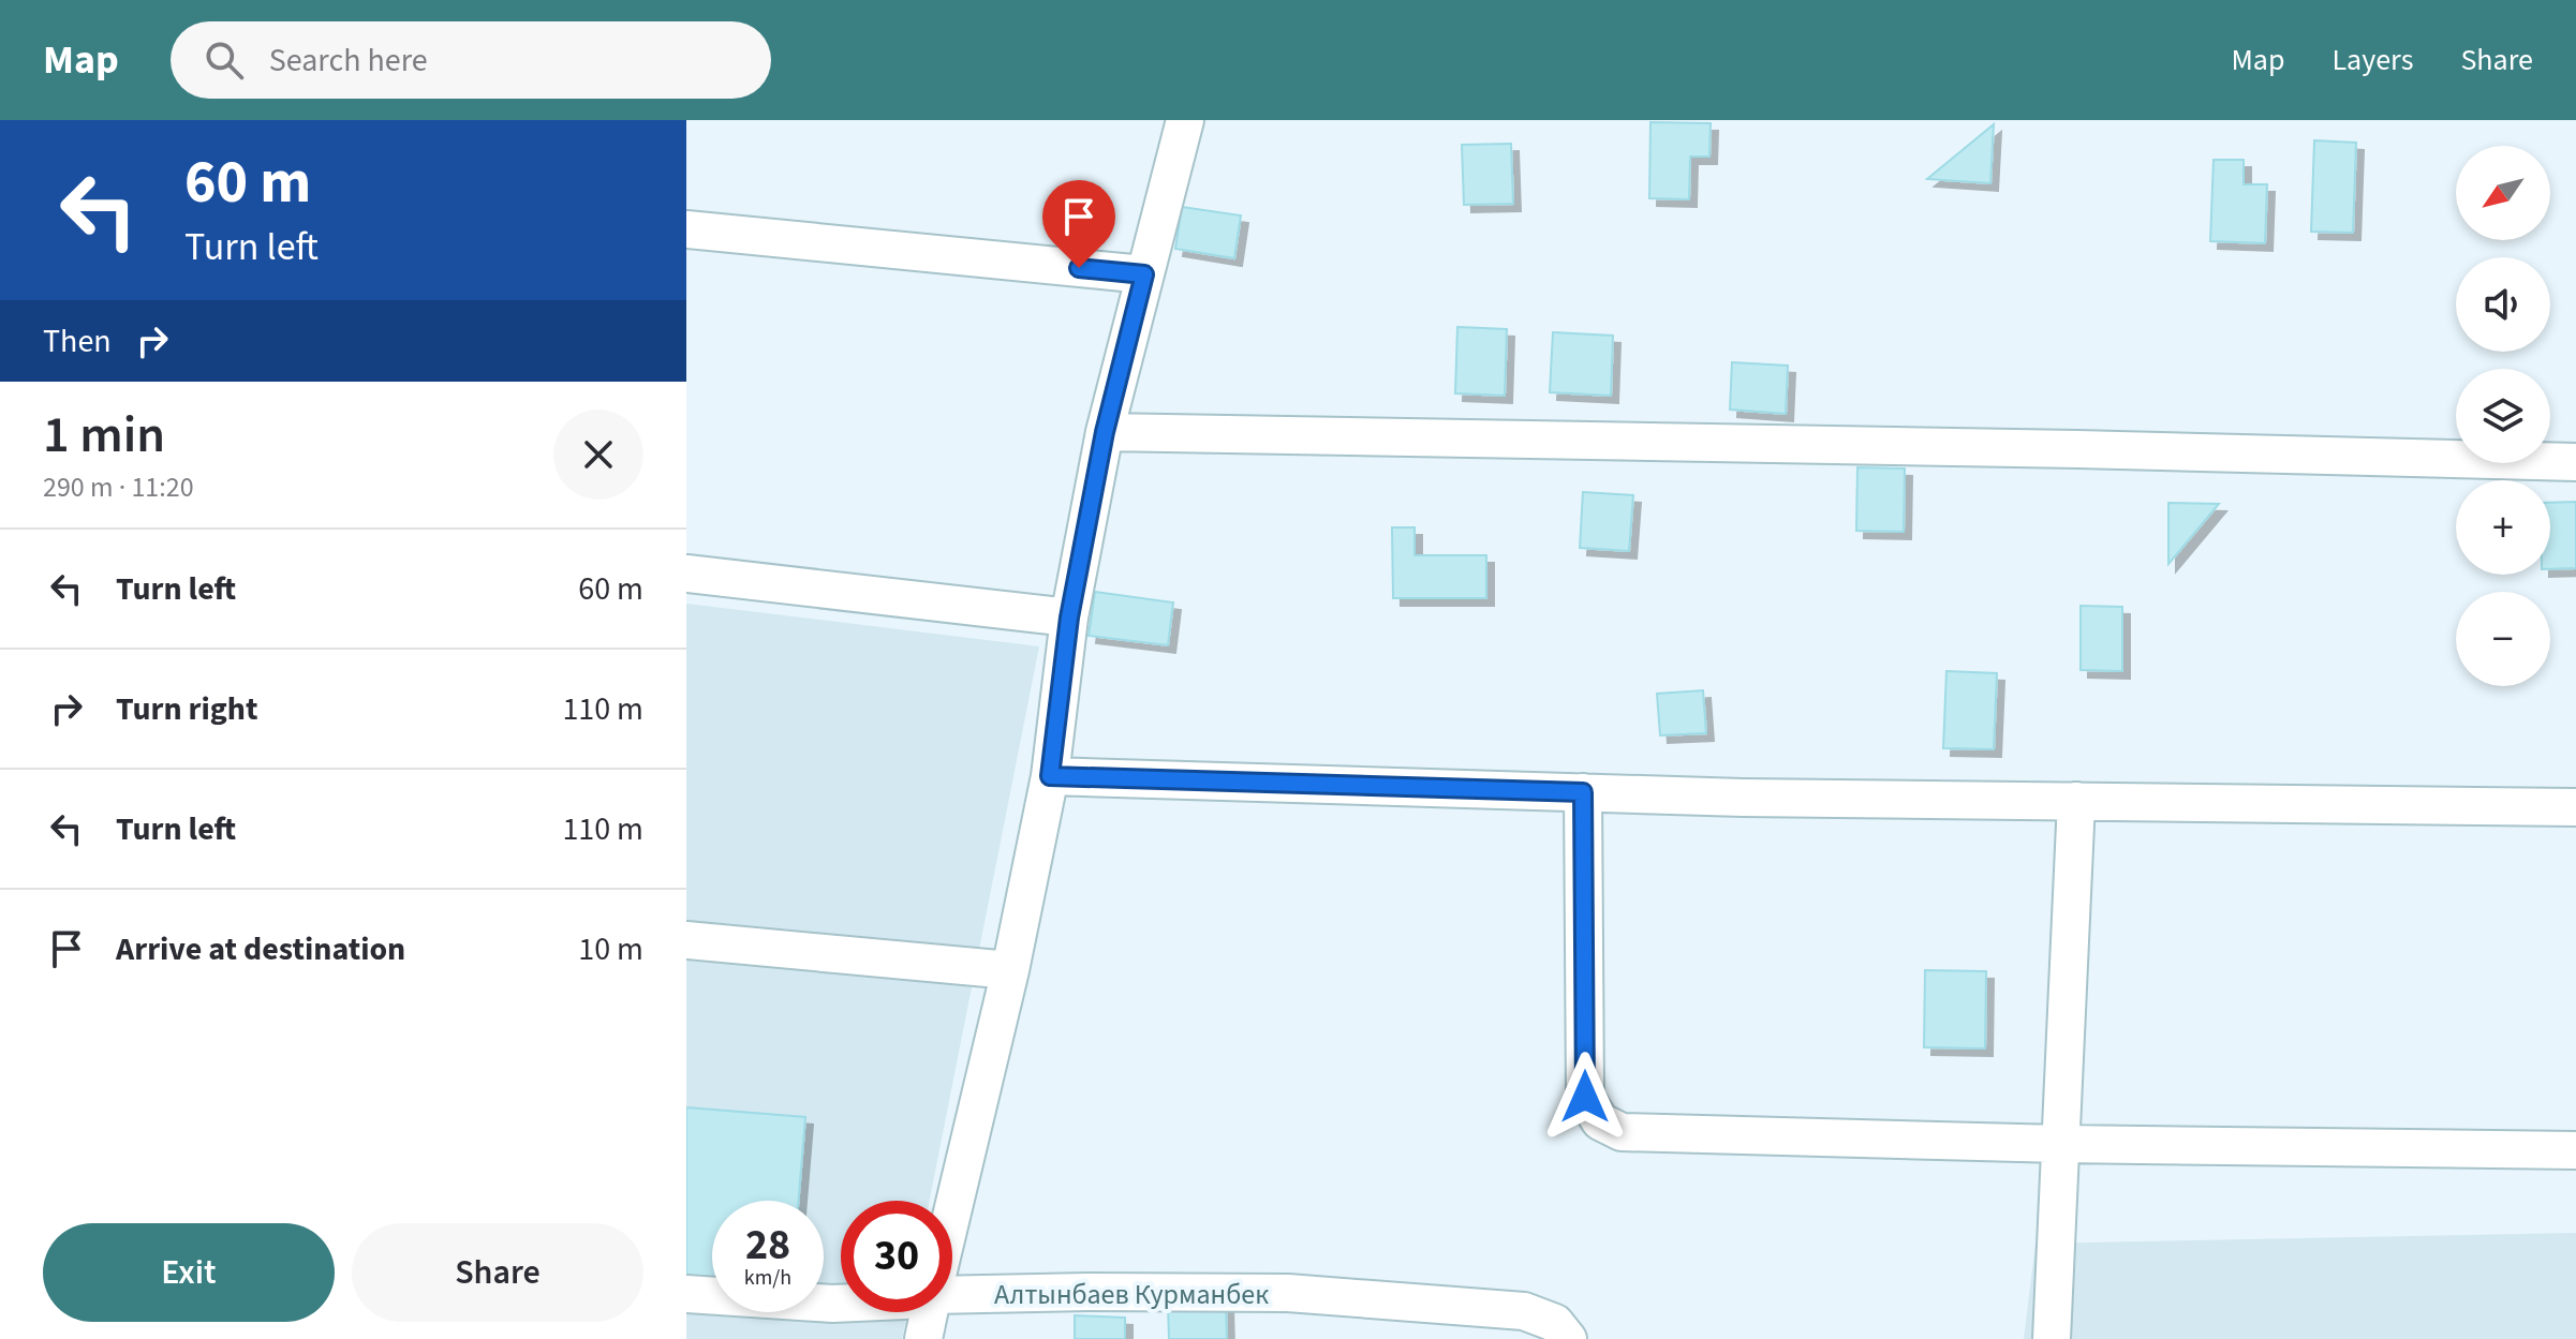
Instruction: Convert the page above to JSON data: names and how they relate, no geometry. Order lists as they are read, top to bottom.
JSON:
{
  "streets": {
    "street": ["Алтынбаев Курманбек"]
  },
  "north": "bottom left",
  "page": {
    "header": "Map",
    "search": "Search here",
    "nav": ["Map", "Layers", "Share"],
    "turn": ["60 m", "Turn left"],
    "map_buttons": ["+", "−"],
    "then": "Then",
    "heading": ["1 min", "290 m · 11:20"],
    "list": [
      {
        "name": "Turn left",
        "value": "60 m"
      },
      {
        "name": "Turn right",
        "value": "110 m"
      },
      {
        "name": "Turn left",
        "value": "110 m"
      },
      {
        "name": "Arrive at destination",
        "value": "10 m"
      }
    ],
    "speed": "28 km/h",
    "limit": "30",
    "buttons": ["Exit", "Share"]
  }
}
